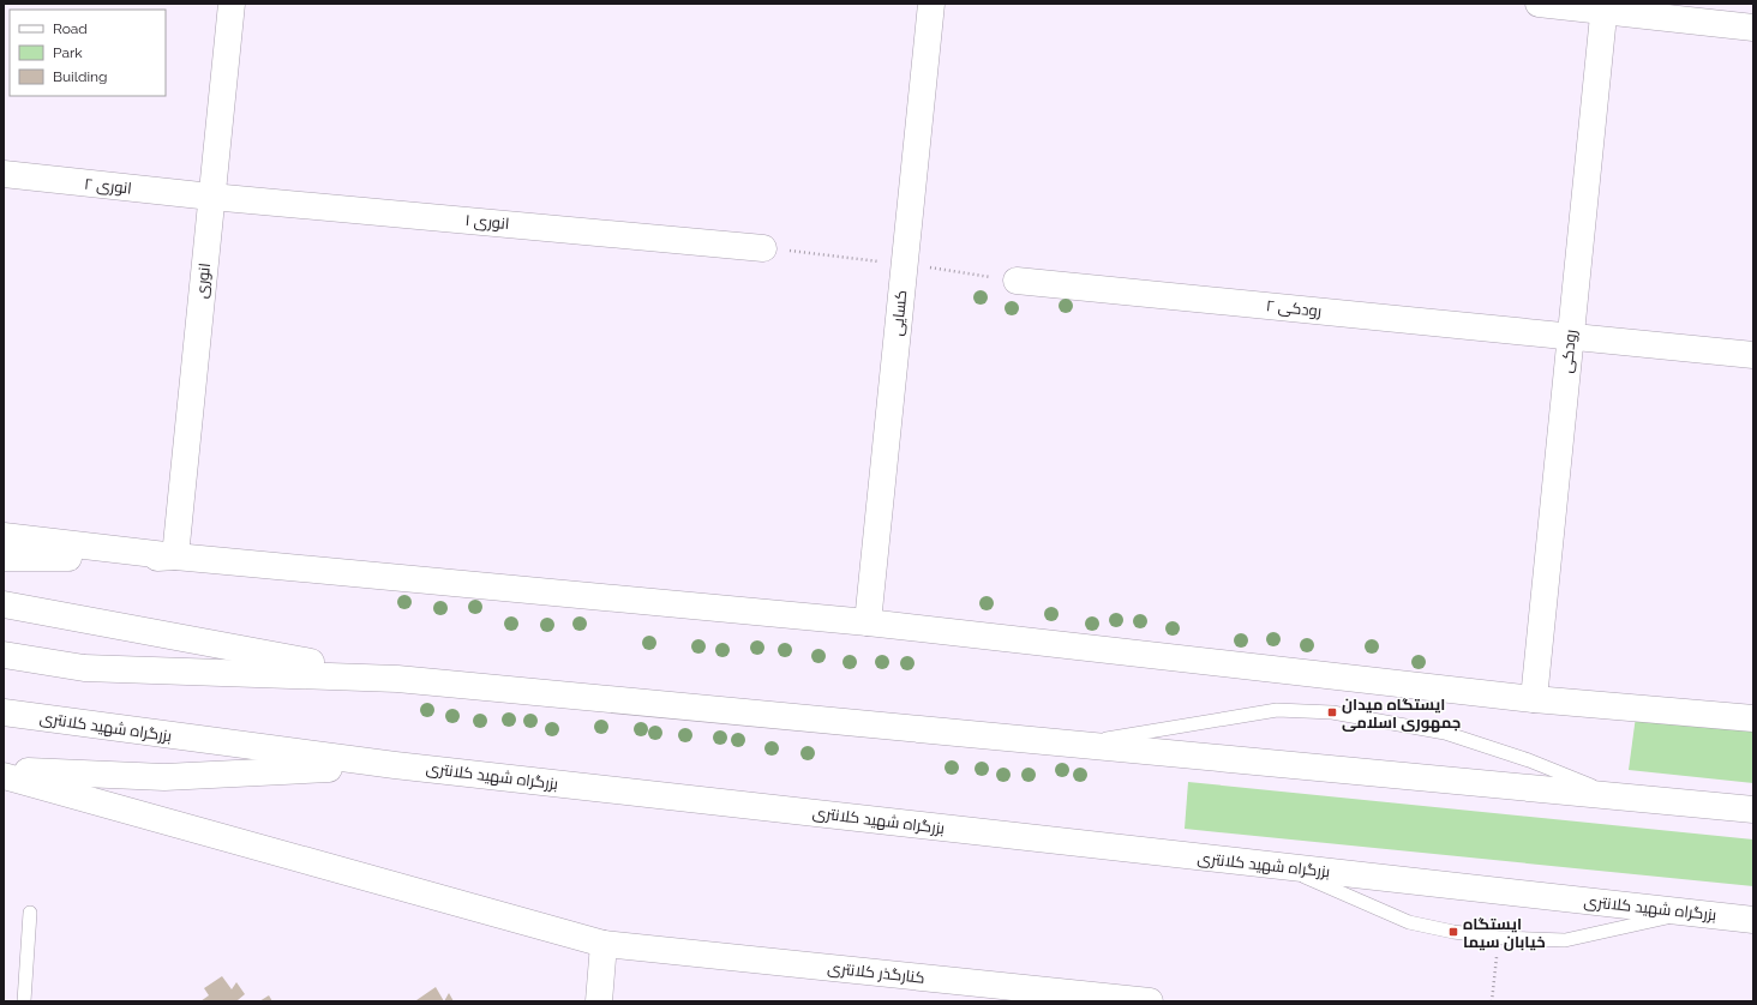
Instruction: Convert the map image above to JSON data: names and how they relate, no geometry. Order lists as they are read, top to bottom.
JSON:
{
  "streets": {
    "main road": [
      "انوری ۲",
      "انوری ۱",
      "انوری",
      "رودکی ۲",
      "کسایی",
      "رودکی",
      "بزرگراه شهید کلانتری",
      "کنارگذر کلانتری"
    ]
  },
  "crossings": [
    ["انوری ۲", "انوری ۱"],
    ["انوری ۲", "انوری"],
    ["انوری ۱", "انوری"],
    ["رودکی ۲", "رودکی"]
  ],
  "places": {
    "transit": ["ایستگاه میدان جمهوری اسلامی", "ایستگاه خیابان سیما"]
  },
  "legend": ["Road", "Park", "Building"]
}
